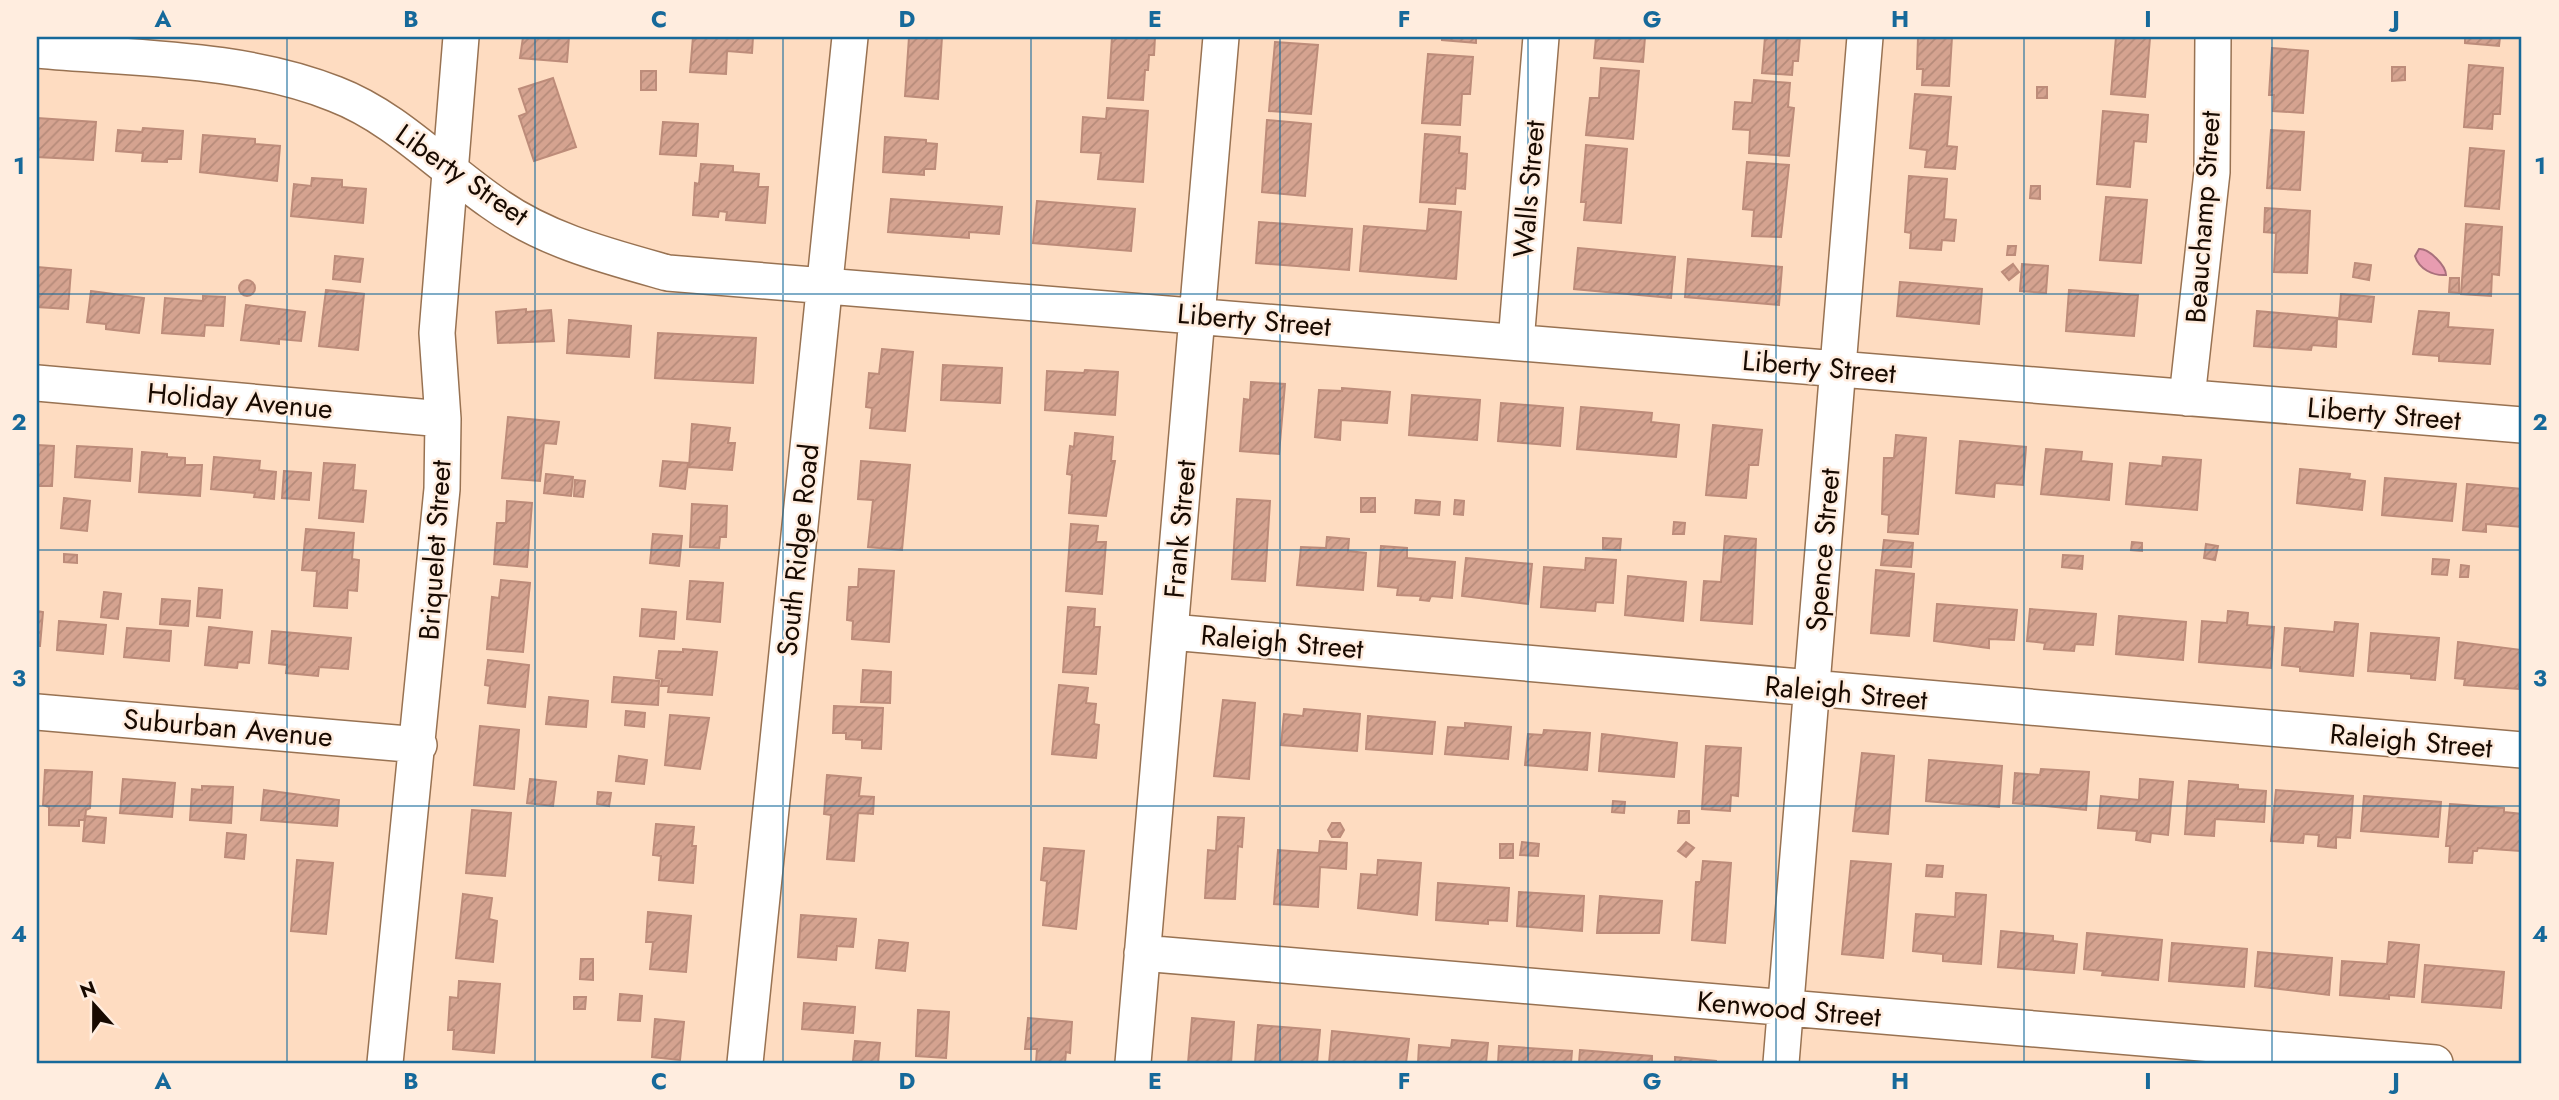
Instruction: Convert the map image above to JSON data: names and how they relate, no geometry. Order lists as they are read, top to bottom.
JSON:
{
  "streets": {
    "street": [
      "Liberty Street",
      "Walls Street",
      "Beauchamp Street",
      "Holiday Avenue",
      "Frank Street",
      "Briquelet Street",
      "South Ridge Road",
      "Spence Street",
      "Raleigh Street",
      "Suburban Avenue",
      "Kenwood Street"
    ]
  },
  "crossings": [
    ["Liberty Street", "Walls Street"],
    ["Liberty Street", "Beauchamp Street"],
    ["Liberty Street", "Frank Street"],
    ["Liberty Street", "Briquelet Street"],
    ["Liberty Street", "South Ridge Road"],
    ["Liberty Street", "Spence Street"],
    ["Holiday Avenue", "Briquelet Street"],
    ["Frank Street", "Raleigh Street"],
    ["Frank Street", "Kenwood Street"],
    ["Briquelet Street", "Suburban Avenue"],
    ["Spence Street", "Raleigh Street"],
    ["Spence Street", "Kenwood Street"]
  ],
  "north": "top",
  "grid": {
    "columns": [
      "A",
      "B",
      "C",
      "D",
      "E",
      "F",
      "G",
      "H",
      "I",
      "J"
    ],
    "rows": [
      "1",
      "2",
      "3",
      "4"
    ]
  }
}
